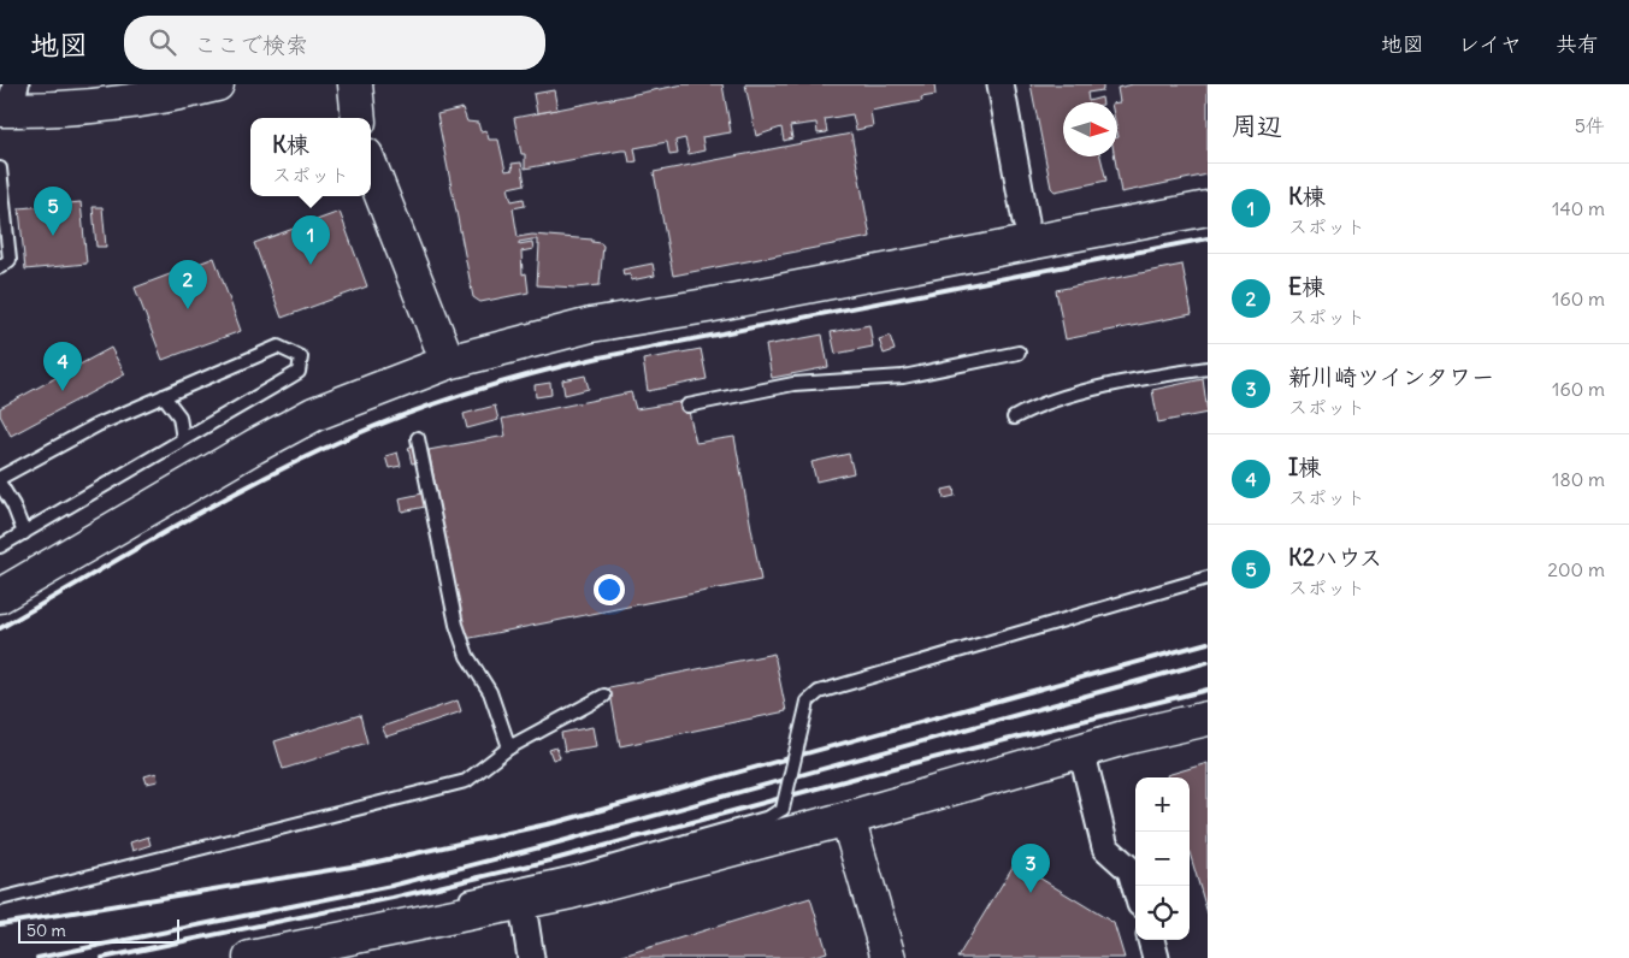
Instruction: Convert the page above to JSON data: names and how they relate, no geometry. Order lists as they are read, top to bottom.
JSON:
{
  "scale_bar": "50 m",
  "north": "right",
  "page": {
    "header": "地図",
    "search": "ここで検索",
    "nav": ["地図", "レイヤ", "共有"],
    "heading": ["周辺", "5件"],
    "popup": ["K棟", "スポット"],
    "list": [
      {
        "mark": "1",
        "name": "K棟",
        "note": "スポット",
        "value": "140 m"
      },
      {
        "mark": "2",
        "name": "E棟",
        "note": "スポット",
        "value": "160 m"
      },
      {
        "mark": "3",
        "name": "新川崎ツインタワー",
        "note": "スポット",
        "value": "160 m"
      },
      {
        "mark": "4",
        "name": "I棟",
        "note": "スポット",
        "value": "180 m"
      },
      {
        "mark": "5",
        "name": "K2ハウス",
        "note": "スポット",
        "value": "200 m"
      }
    ],
    "pins": [
      "5",
      "1",
      "2",
      "4",
      "3"
    ],
    "map_buttons": ["+", "−"],
    "scale": "50 m"
  }
}
